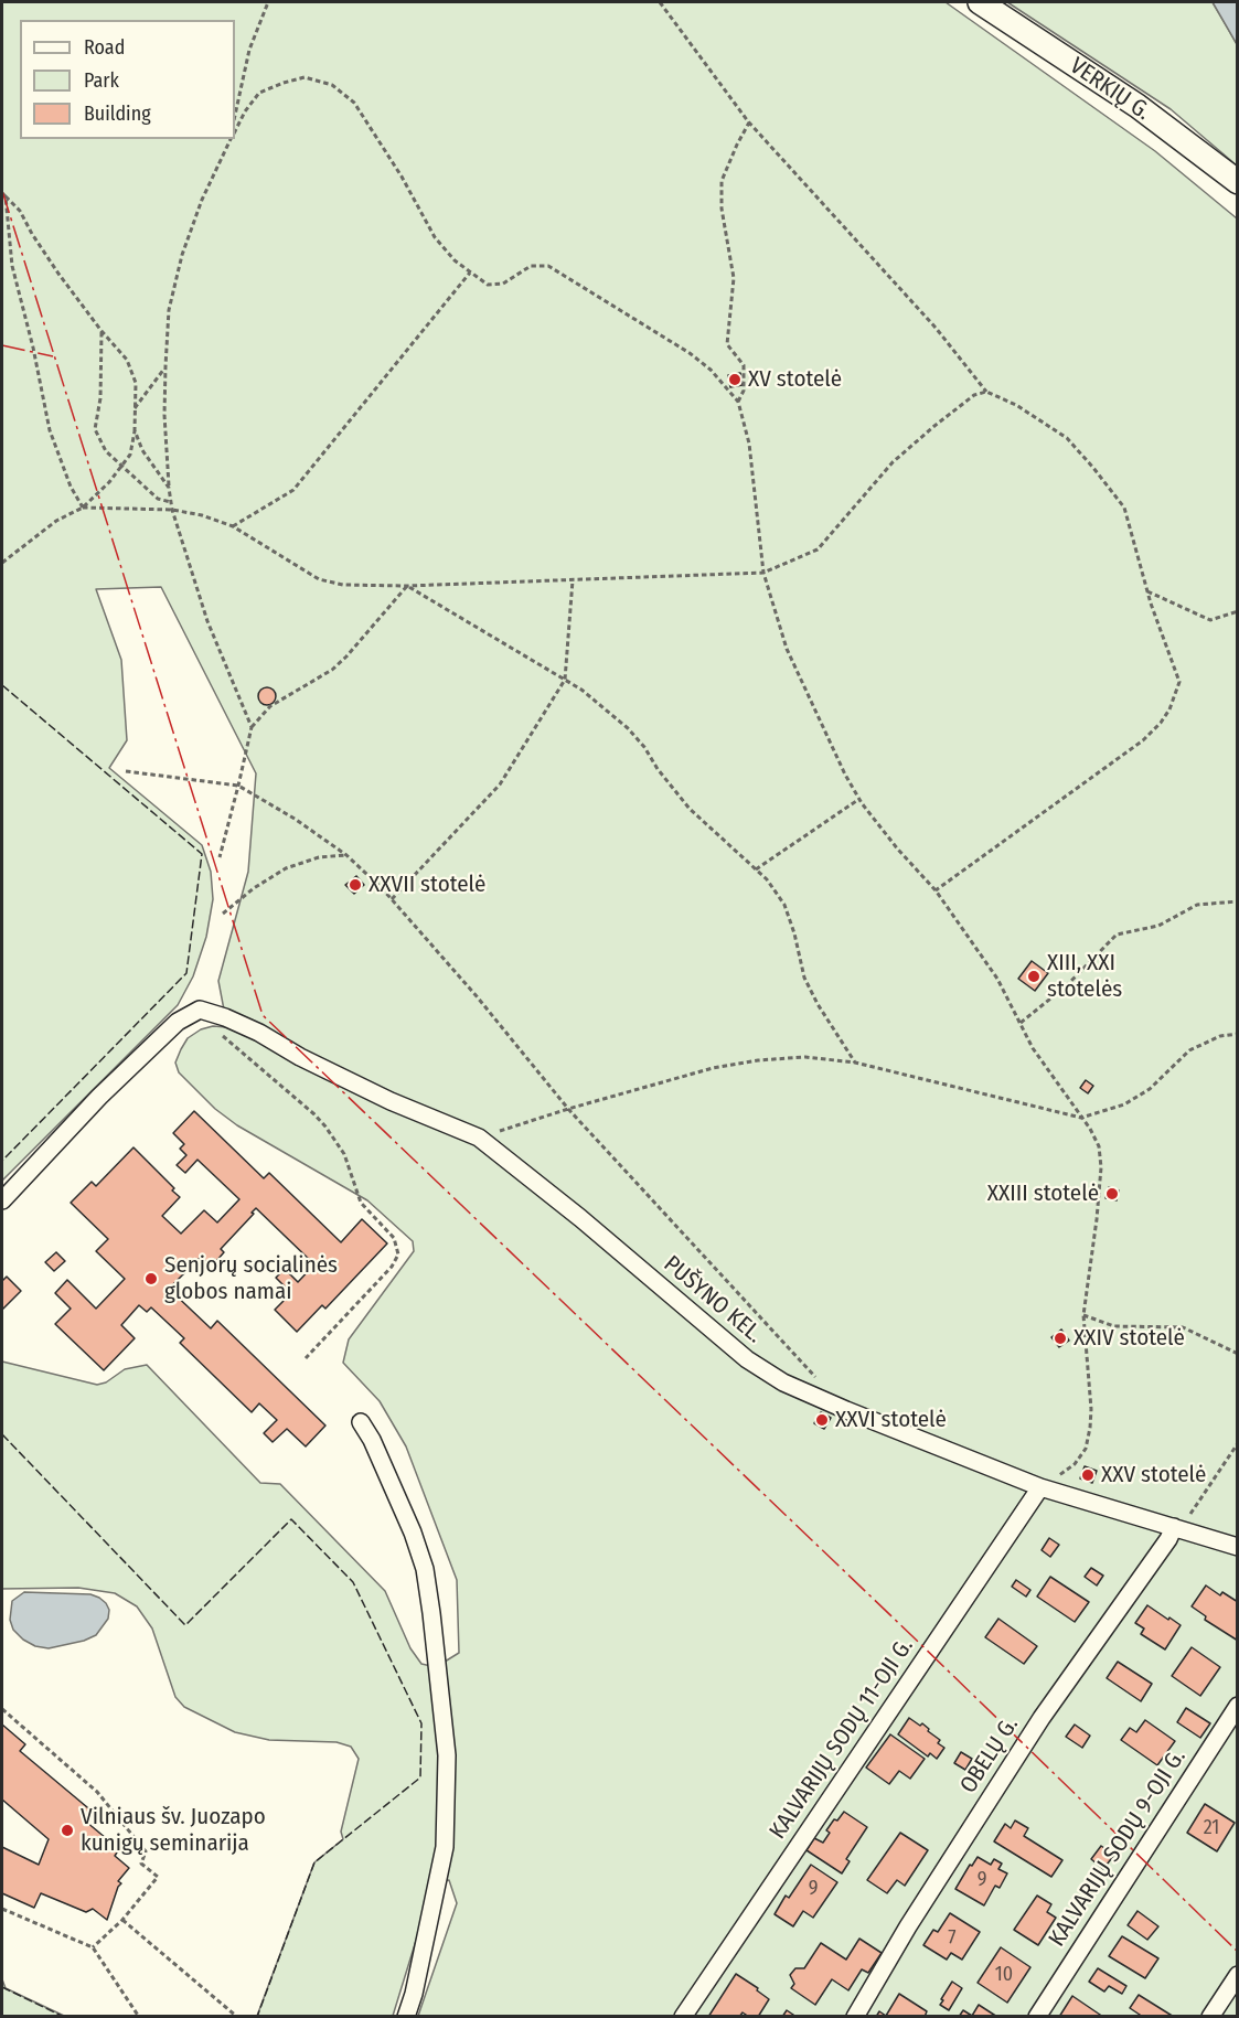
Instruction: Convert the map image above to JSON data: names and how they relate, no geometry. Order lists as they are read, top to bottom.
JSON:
{
  "streets": {
    "main road": ["VERKIŲ G."],
    "street": [
      "PUŠYNO KEL.",
      "KALVARIJŲ SODŲ 11-OJI G.",
      "OBELŲ G.",
      "KALVARIJŲ SODŲ 9-OJI G."
    ]
  },
  "crossings": [
    ["PUŠYNO KEL.", "KALVARIJŲ SODŲ 11-OJI G."],
    ["PUŠYNO KEL.", "OBELŲ G."]
  ],
  "places": [
    "XV stotelė",
    "XXVII stotelė",
    "XIII, XXI stotelės",
    "XXIII stotelė",
    "Senjorų socialinės globos namai",
    "XXIV stotelė",
    "XXVI stotelė",
    "XXV stotelė",
    "Vilniaus šv. Juozapo kunigų seminarija"
  ],
  "house_numbers": [
    "21",
    "9",
    "9",
    "7",
    "10"
  ],
  "legend": ["Road", "Park", "Building"]
}
